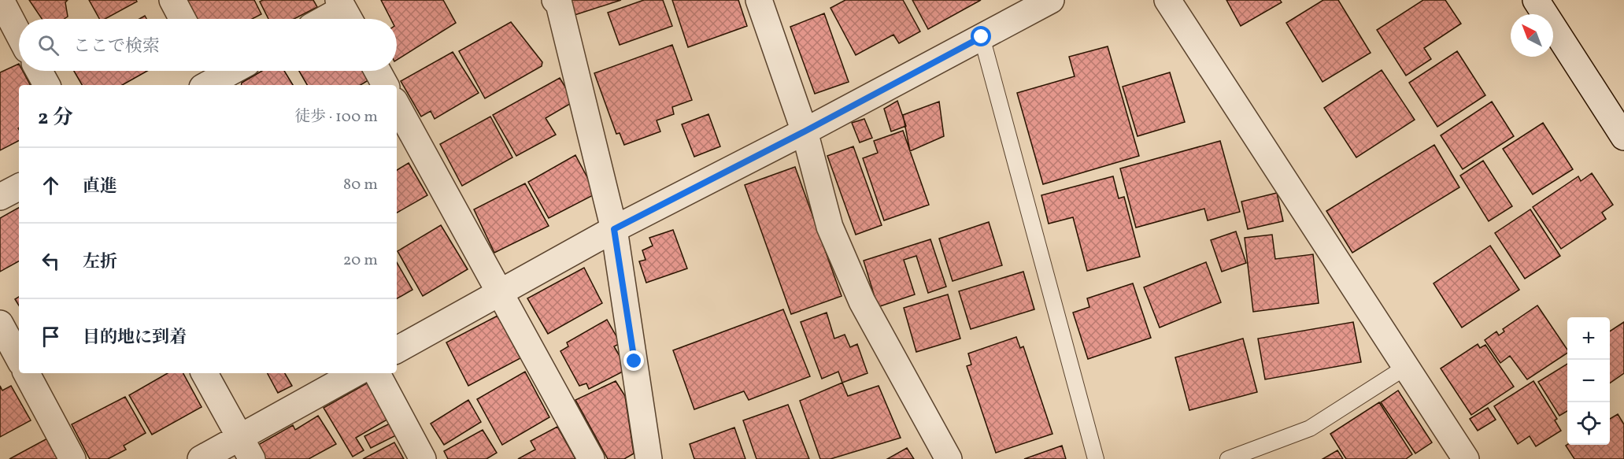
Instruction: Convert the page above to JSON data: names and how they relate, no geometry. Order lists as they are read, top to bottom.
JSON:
{
  "north": "top left",
  "page": {
    "search": "ここで検索",
    "heading": ["2 分", "徒歩 · 100 m"],
    "list": [
      ["直進", "80 m"],
      ["左折", "20 m"],
      "目的地に到着"
    ],
    "map_buttons": ["+", "−"]
  }
}
